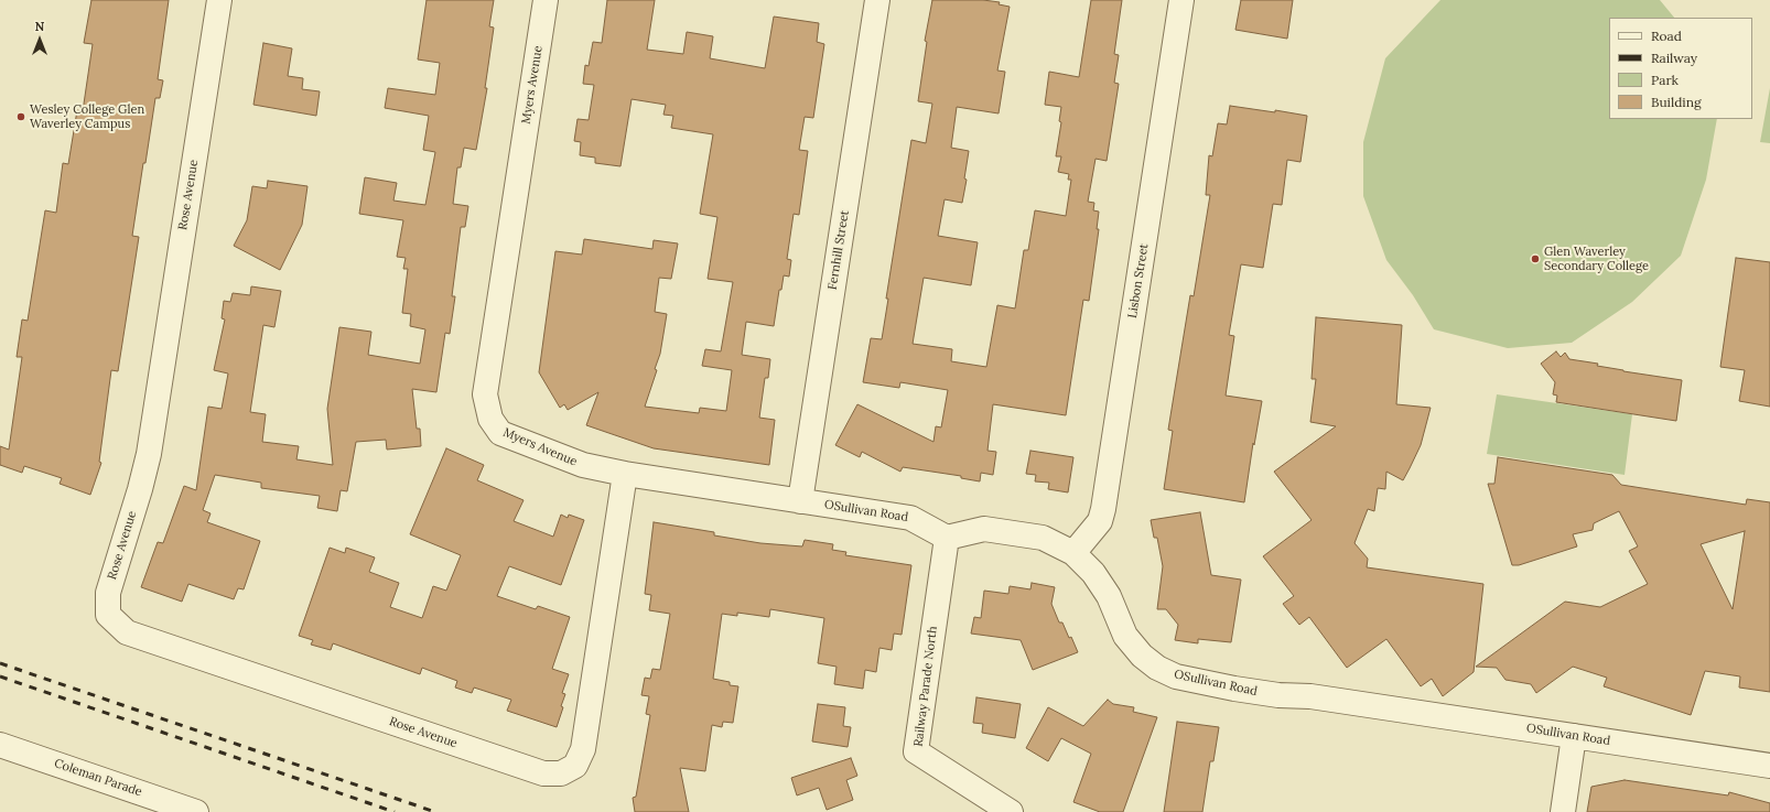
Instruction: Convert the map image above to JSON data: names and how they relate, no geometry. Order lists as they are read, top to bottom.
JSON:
{
  "streets": {
    "street": [
      "Myers Avenue",
      "Rose Avenue",
      "Fernhill Street",
      "Lisbon Street",
      "OSullivan Road",
      "Railway Parade North",
      "Coleman Parade"
    ]
  },
  "crossings": [
    ["Myers Avenue", "Rose Avenue"],
    ["Myers Avenue", "OSullivan Road"],
    ["Rose Avenue", "OSullivan Road"],
    ["Fernhill Street", "OSullivan Road"],
    ["Lisbon Street", "OSullivan Road"],
    ["OSullivan Road", "Railway Parade North"]
  ],
  "places": ["Wesley College Glen Waverley Campus", "Glen Waverley Secondary College"],
  "legend": [
    "Road",
    "Railway",
    "Park",
    "Building"
  ],
  "north": "top"
}
